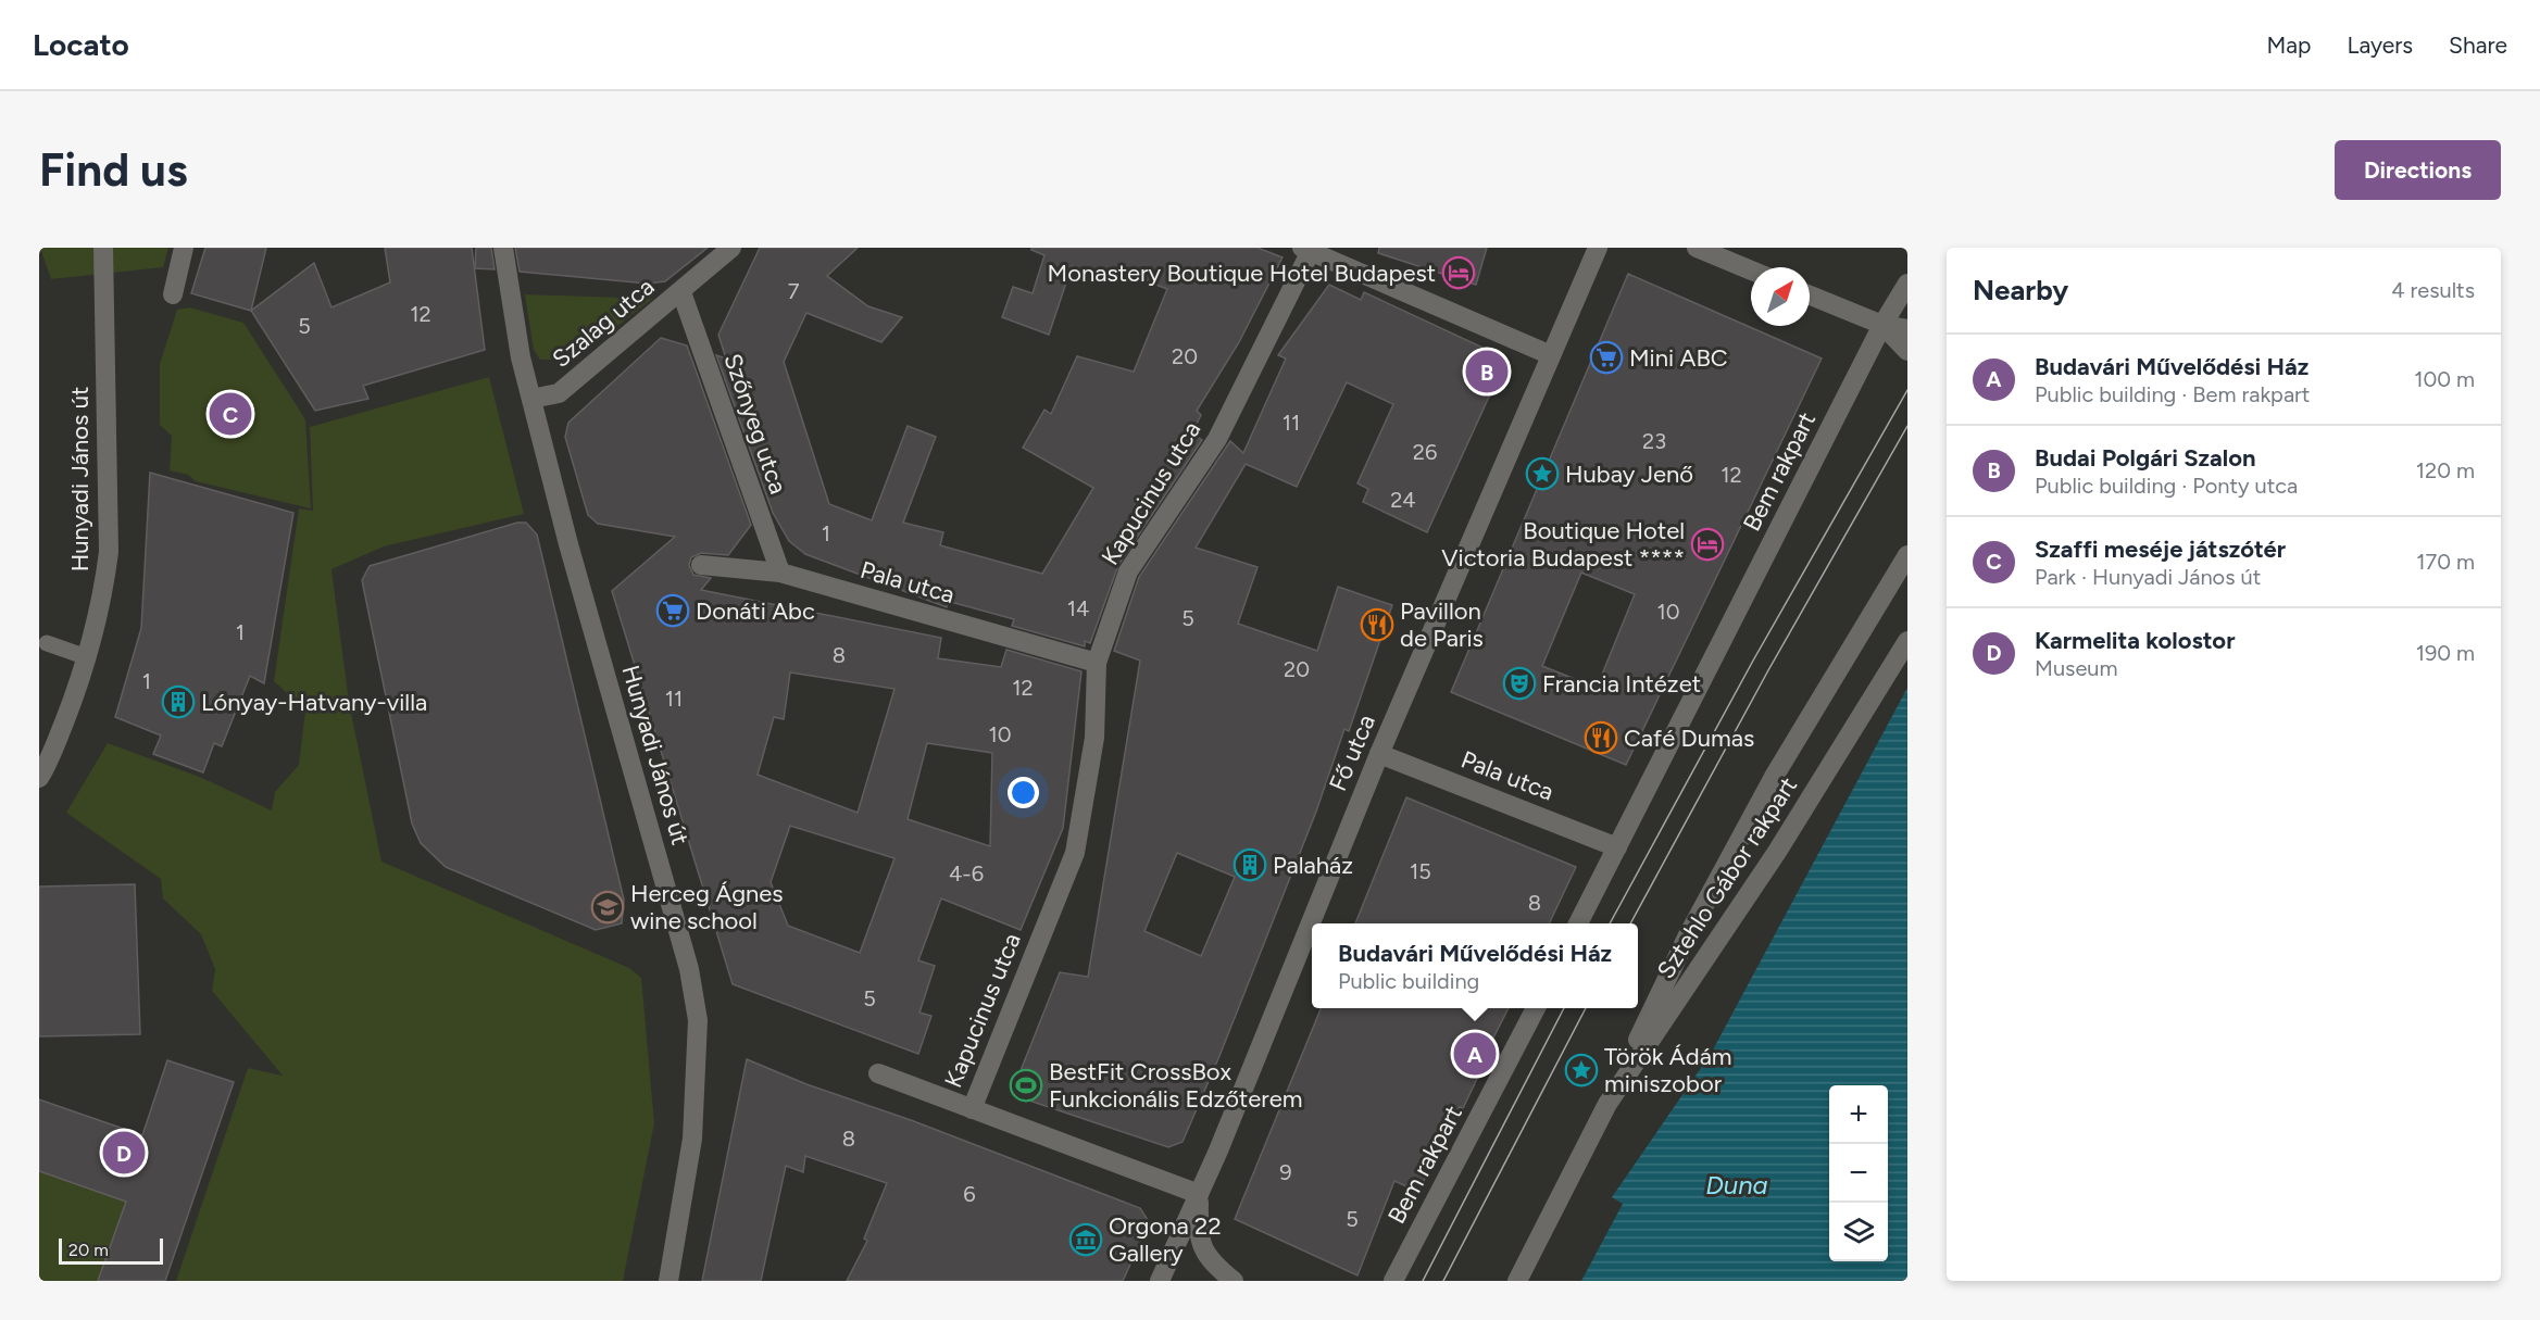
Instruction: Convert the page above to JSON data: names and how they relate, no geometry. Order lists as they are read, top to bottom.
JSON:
{
  "streets": {
    "street": [
      "Szalag utca",
      "Szőnyeg utca",
      "Bem rakpart",
      "Hunyadi János út",
      "Kapucinus utca",
      "Pala utca",
      "Fő utca",
      "Sztehlo Gábor rakpart"
    ]
  },
  "crossings": [
    ["Szalag utca", "Szőnyeg utca"],
    ["Szalag utca", "Hunyadi János út"],
    ["Szőnyeg utca", "Pala utca"],
    ["Bem rakpart", "Pala utca"],
    ["Kapucinus utca", "Pala utca"],
    ["Pala utca", "Fő utca"]
  ],
  "water": ["Duna"],
  "places": {
    "hotel": ["Monastery Boutique Hotel Budapest", "Boutique Hotel Victoria Budapest ****"],
    "supermarket": ["Mini ABC", "Donáti Abc"],
    "place": ["Hubay Jenő", "Török Ádám miniszobor"],
    "restaurant": ["Pavillon de Paris", "Café Dumas"],
    "theatre": ["Francia Intézet"],
    "building": ["Lónyay-Hatvany-villa", "Palaház"],
    "school or university": ["Herceg Ágnes wine school"],
    "sports": ["BestFit CrossBox Funkcionális Edzőterem"],
    "museum": ["Orgona 22 Gallery"]
  },
  "house_numbers": [
    "7",
    "12",
    "5",
    "20",
    "11",
    "23",
    "26",
    "12",
    "24",
    "1",
    "14",
    "10",
    "5",
    "1",
    "8",
    "20",
    "1",
    "12",
    "11",
    "10",
    "15",
    "4-6",
    "8",
    "5",
    "8",
    "9",
    "6",
    "5"
  ],
  "scale_bar": "20 m",
  "north": "top right",
  "page": {
    "header": "Locato",
    "nav": ["Map", "Layers", "Share"],
    "buttons": "Directions",
    "title": "Find us",
    "heading": ["Nearby", "4 results"],
    "list": [
      {
        "mark": "A",
        "name": "Budavári Művelődési Ház",
        "note": "Public building · Bem rakpart",
        "value": "100 m"
      },
      {
        "mark": "B",
        "name": "Budai Polgári Szalon",
        "note": "Public building · Ponty utca",
        "value": "120 m"
      },
      {
        "mark": "C",
        "name": "Szaffi meséje játszótér",
        "note": "Park · Hunyadi János út",
        "value": "170 m"
      },
      {
        "mark": "D",
        "name": "Karmelita kolostor",
        "note": "Museum",
        "value": "190 m"
      }
    ],
    "pins": [
      "B",
      "C",
      "A",
      "D"
    ],
    "popup": ["Budavári Művelődési Ház", "Public building"],
    "map_buttons": ["+", "−"],
    "scale": "20 m"
  }
}
